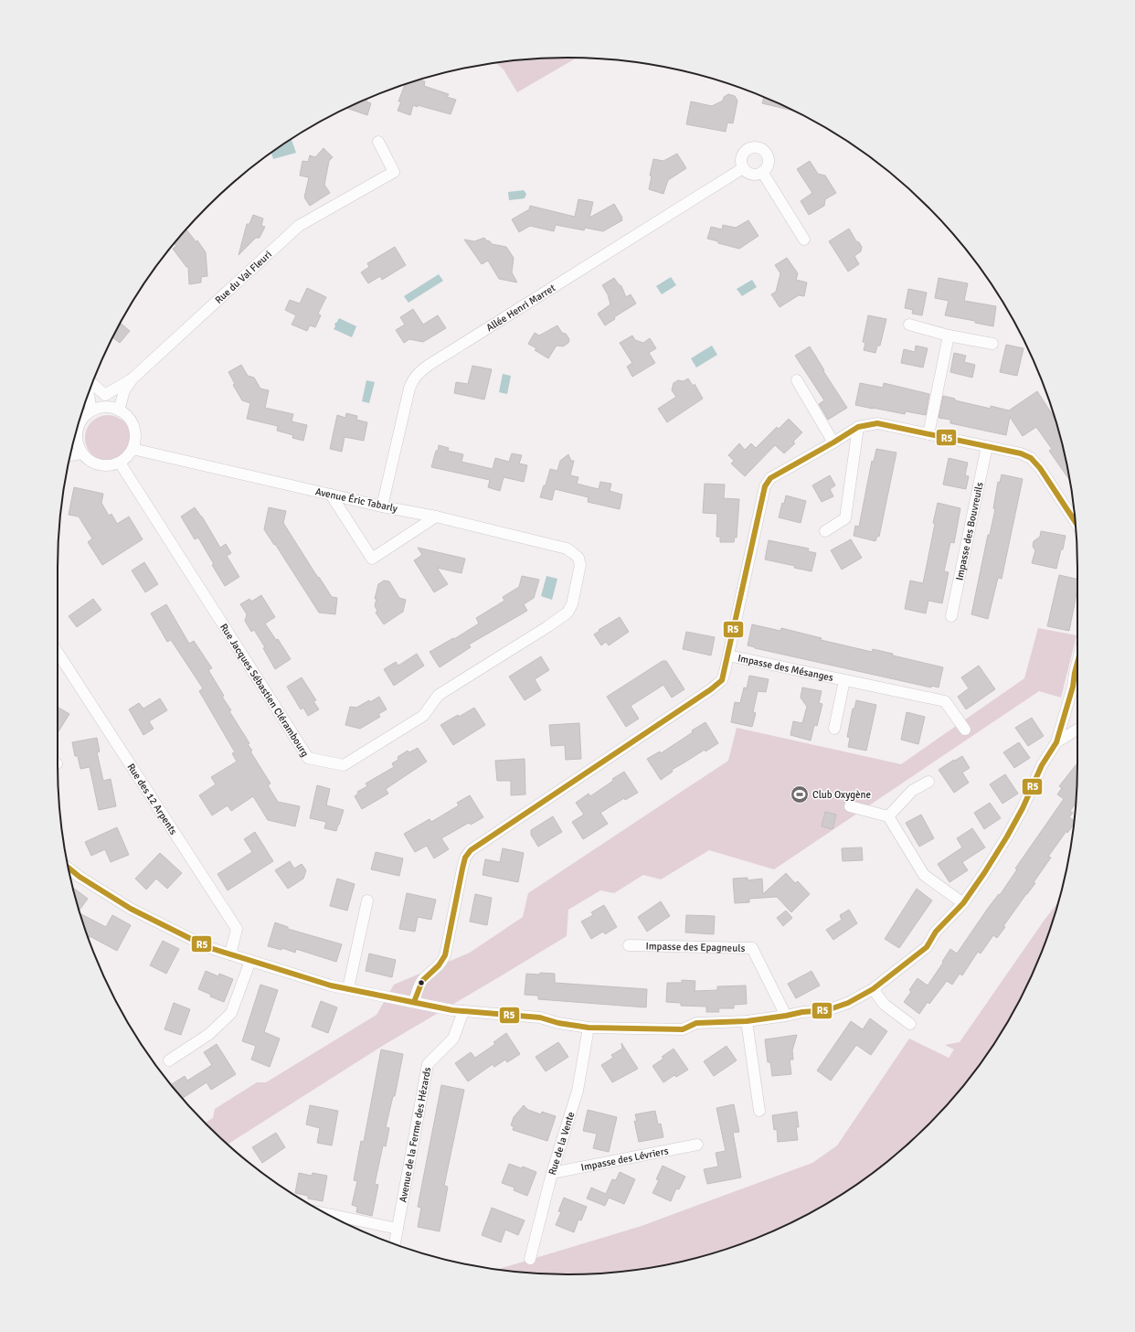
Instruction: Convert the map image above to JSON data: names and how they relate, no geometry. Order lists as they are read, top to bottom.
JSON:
{
  "streets": {
    "street": [
      "Rue du Val Fleuri",
      "Allée Henri Marret",
      "Avenue Éric Tabarly",
      "Impasse des Bouvreuils",
      "Impasse des Mésanges",
      "Rue Jacques Sébastien Clérambourg",
      "Rue des 12 Arpents",
      "Impasse des Epagneuls",
      "Avenue de la Ferme des Hézards",
      "Rue de la Vente",
      "Impasse des Lévriers"
    ]
  },
  "crossings": [
    ["Allée Henri Marret", "Avenue Éric Tabarly"],
    ["Avenue Éric Tabarly", "Rue Jacques Sébastien Clérambourg"],
    ["Rue de la Vente", "Impasse des Lévriers"]
  ],
  "places": {
    "sports": ["Club Oxygène"]
  },
  "lines": ["transit line R5"]
}
